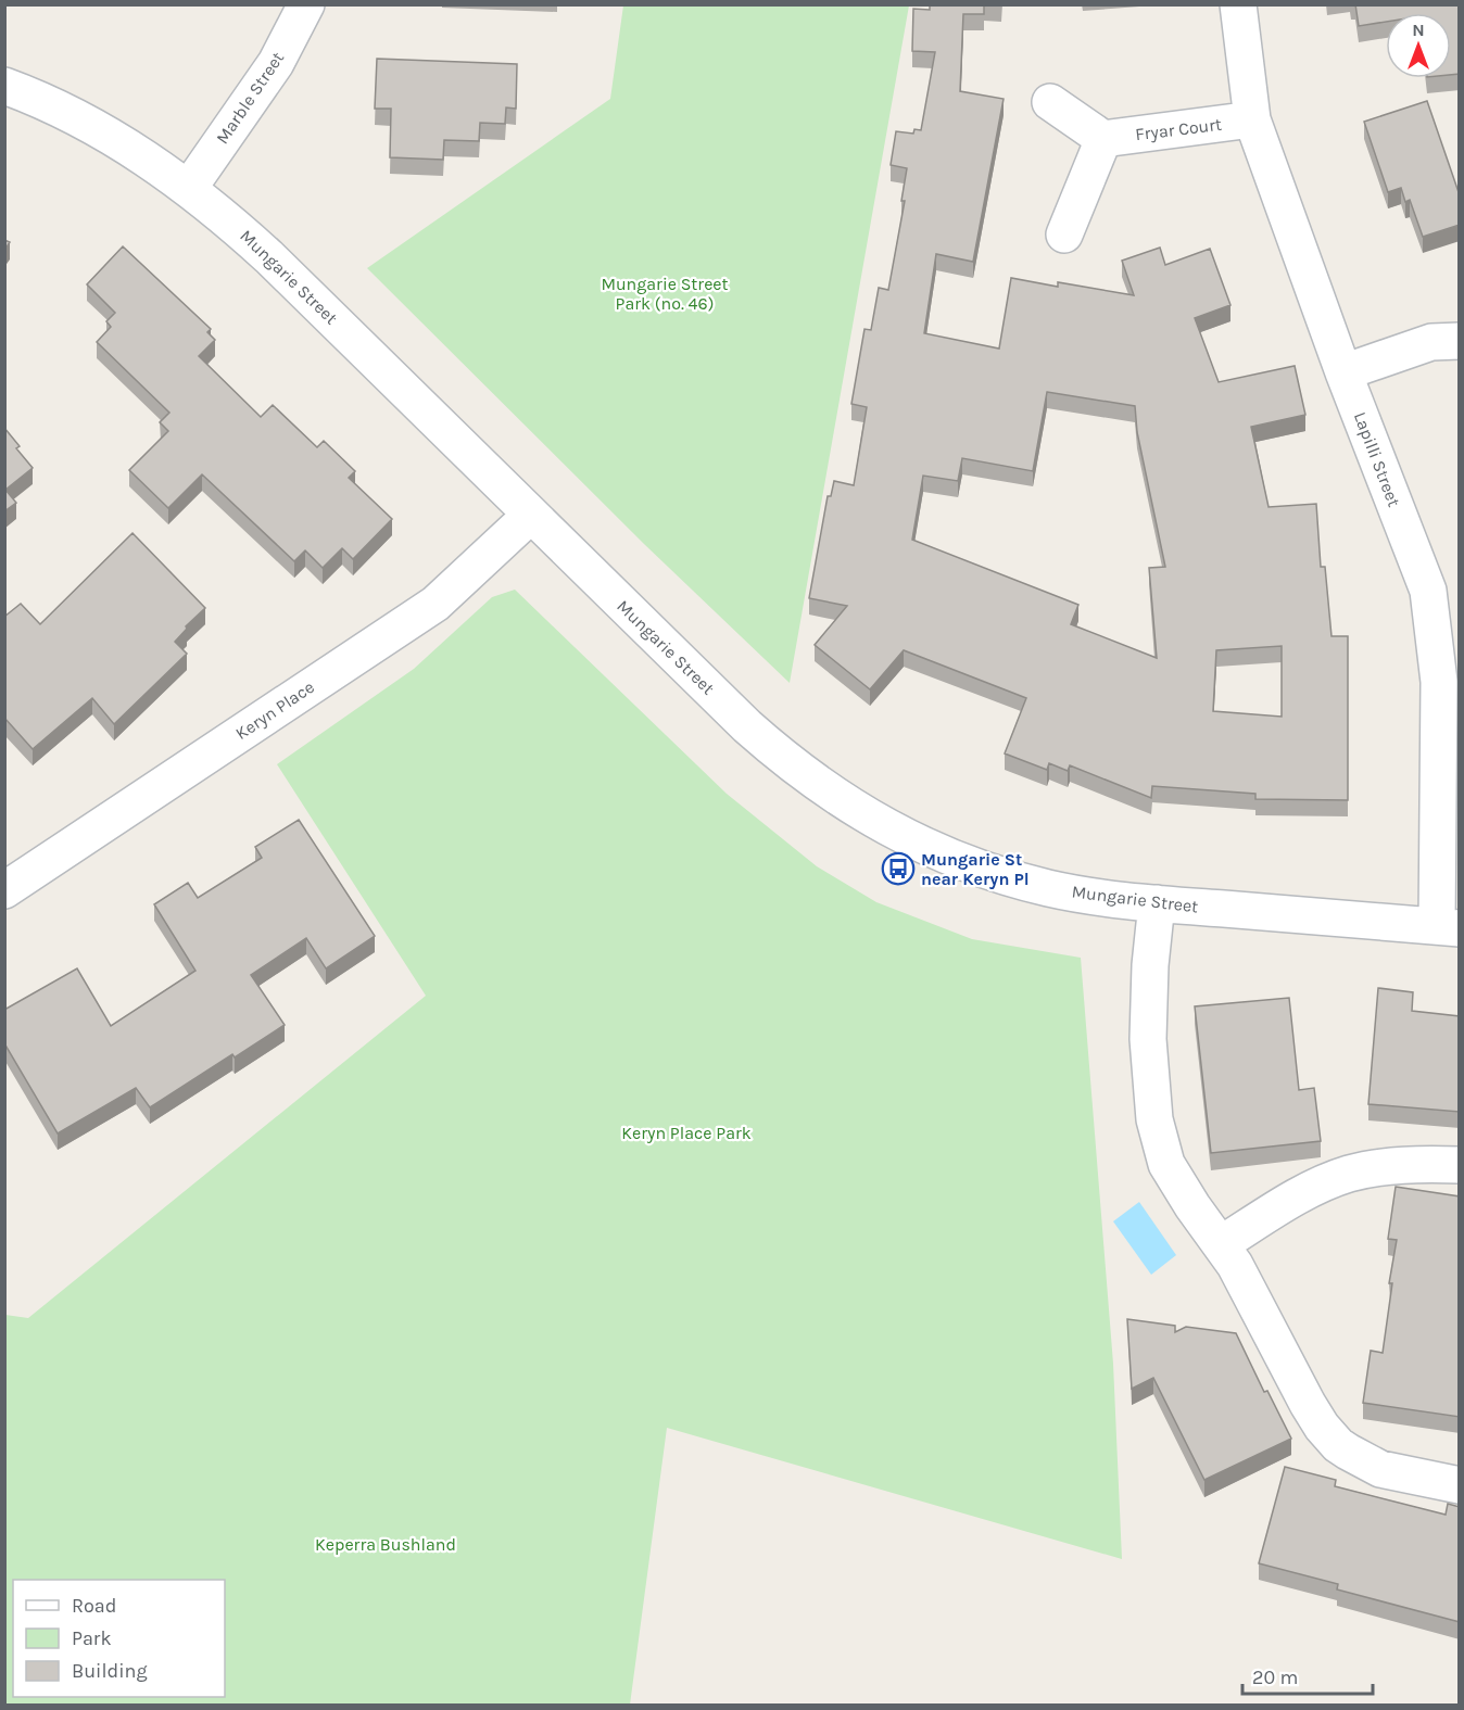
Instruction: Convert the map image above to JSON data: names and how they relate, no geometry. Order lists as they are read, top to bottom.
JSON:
{
  "streets": {
    "street": [
      "Marble Street",
      "Fryar Court",
      "Mungarie Street",
      "Lapilli Street",
      "Keryn Place"
    ]
  },
  "crossings": [
    ["Marble Street", "Mungarie Street"],
    ["Fryar Court", "Lapilli Street"],
    ["Mungarie Street", "Lapilli Street"],
    ["Mungarie Street", "Keryn Place"]
  ],
  "parks": ["Mungarie Street Park (no. 46)", "Keryn Place Park", "Keperra Bushland"],
  "places": {
    "bus stop": ["Mungarie St near Keryn Pl"]
  },
  "legend": ["Road", "Park", "Building"],
  "scale_bar": "20 m",
  "north": "top"
}
